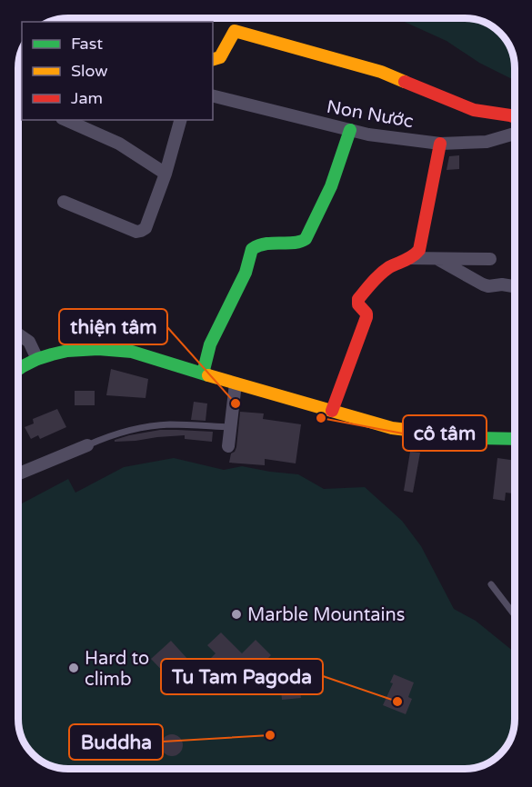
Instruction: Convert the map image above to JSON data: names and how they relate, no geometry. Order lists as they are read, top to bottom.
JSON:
{
  "streets": {
    "street": ["Non Nước"]
  },
  "places": [
    "thiện tâm",
    "cô tâm",
    "Marble Mountains",
    "Hard to climb",
    "Tu Tam Pagoda",
    "Buddha"
  ],
  "legend": ["Fast", "Slow", "Jam"]
}
